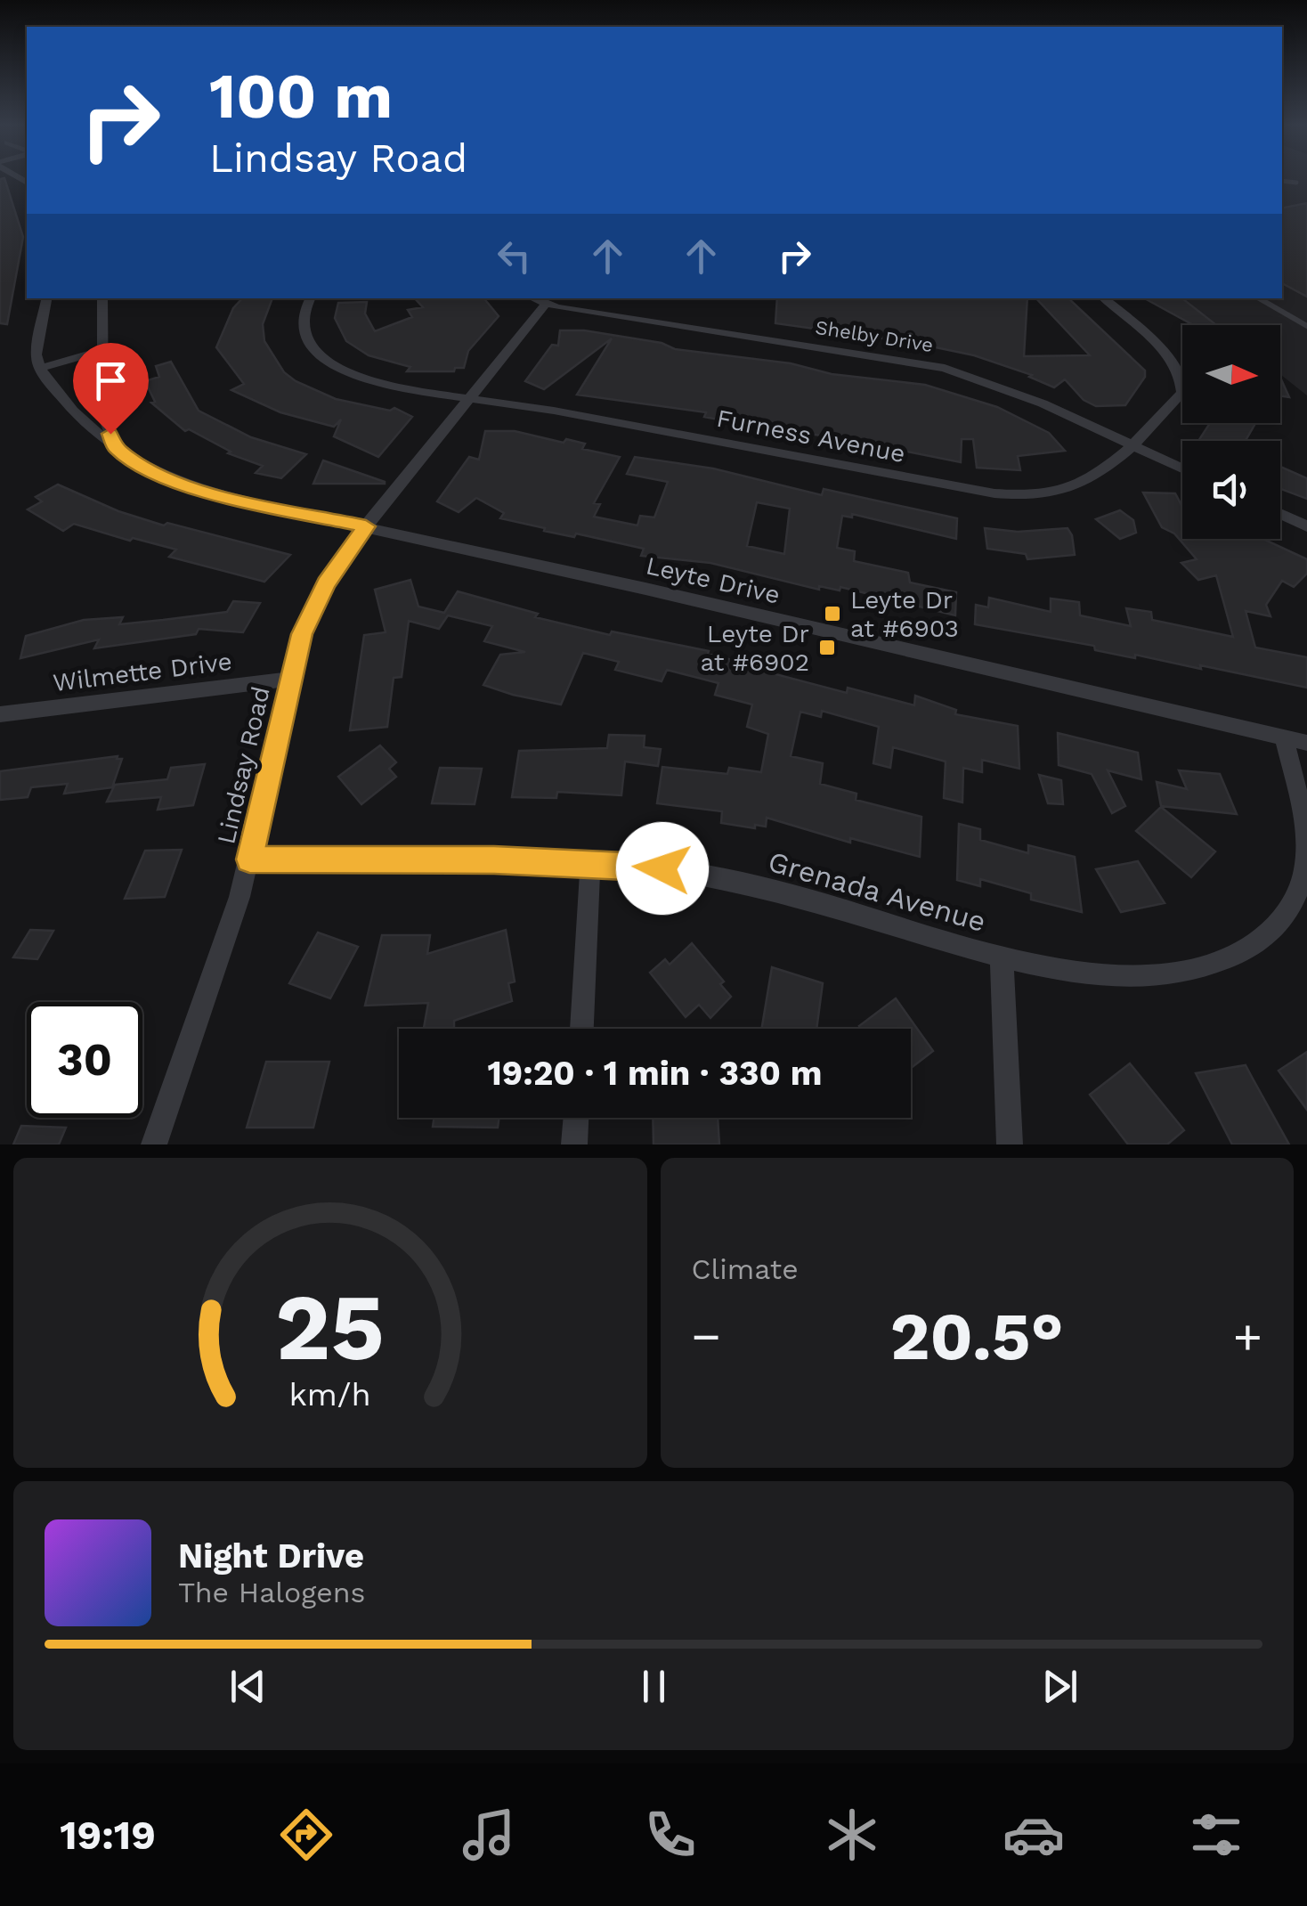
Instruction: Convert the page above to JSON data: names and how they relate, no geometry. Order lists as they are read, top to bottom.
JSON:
{
  "streets": {
    "street": [
      "Shelby Drive",
      "Furness Avenue",
      "Leyte Drive",
      "Wilmette Drive",
      "Lindsay Road",
      "Grenada Avenue"
    ]
  },
  "crossings": [
    ["Shelby Drive", "Furness Avenue"],
    ["Shelby Drive", "Lindsay Road"],
    ["Furness Avenue", "Lindsay Road"],
    ["Leyte Drive", "Lindsay Road"],
    ["Leyte Drive", "Grenada Avenue"],
    ["Wilmette Drive", "Lindsay Road"],
    ["Lindsay Road", "Grenada Avenue"]
  ],
  "places": {
    "transit": ["Leyte Dr at #6903", "Leyte Dr at #6902"]
  },
  "north": "right",
  "page": {
    "turn": ["100 m", "Lindsay Road"],
    "limit": "30",
    "trip": "19:20 · 1 min · 330 m",
    "tile": "Climate",
    "heat": ["−", "20.5°", "+"],
    "song": ["Night Drive", "The Halogens"],
    "tabs": "19:19",
    "gauge": ["25", "km/h"]
  }
}
